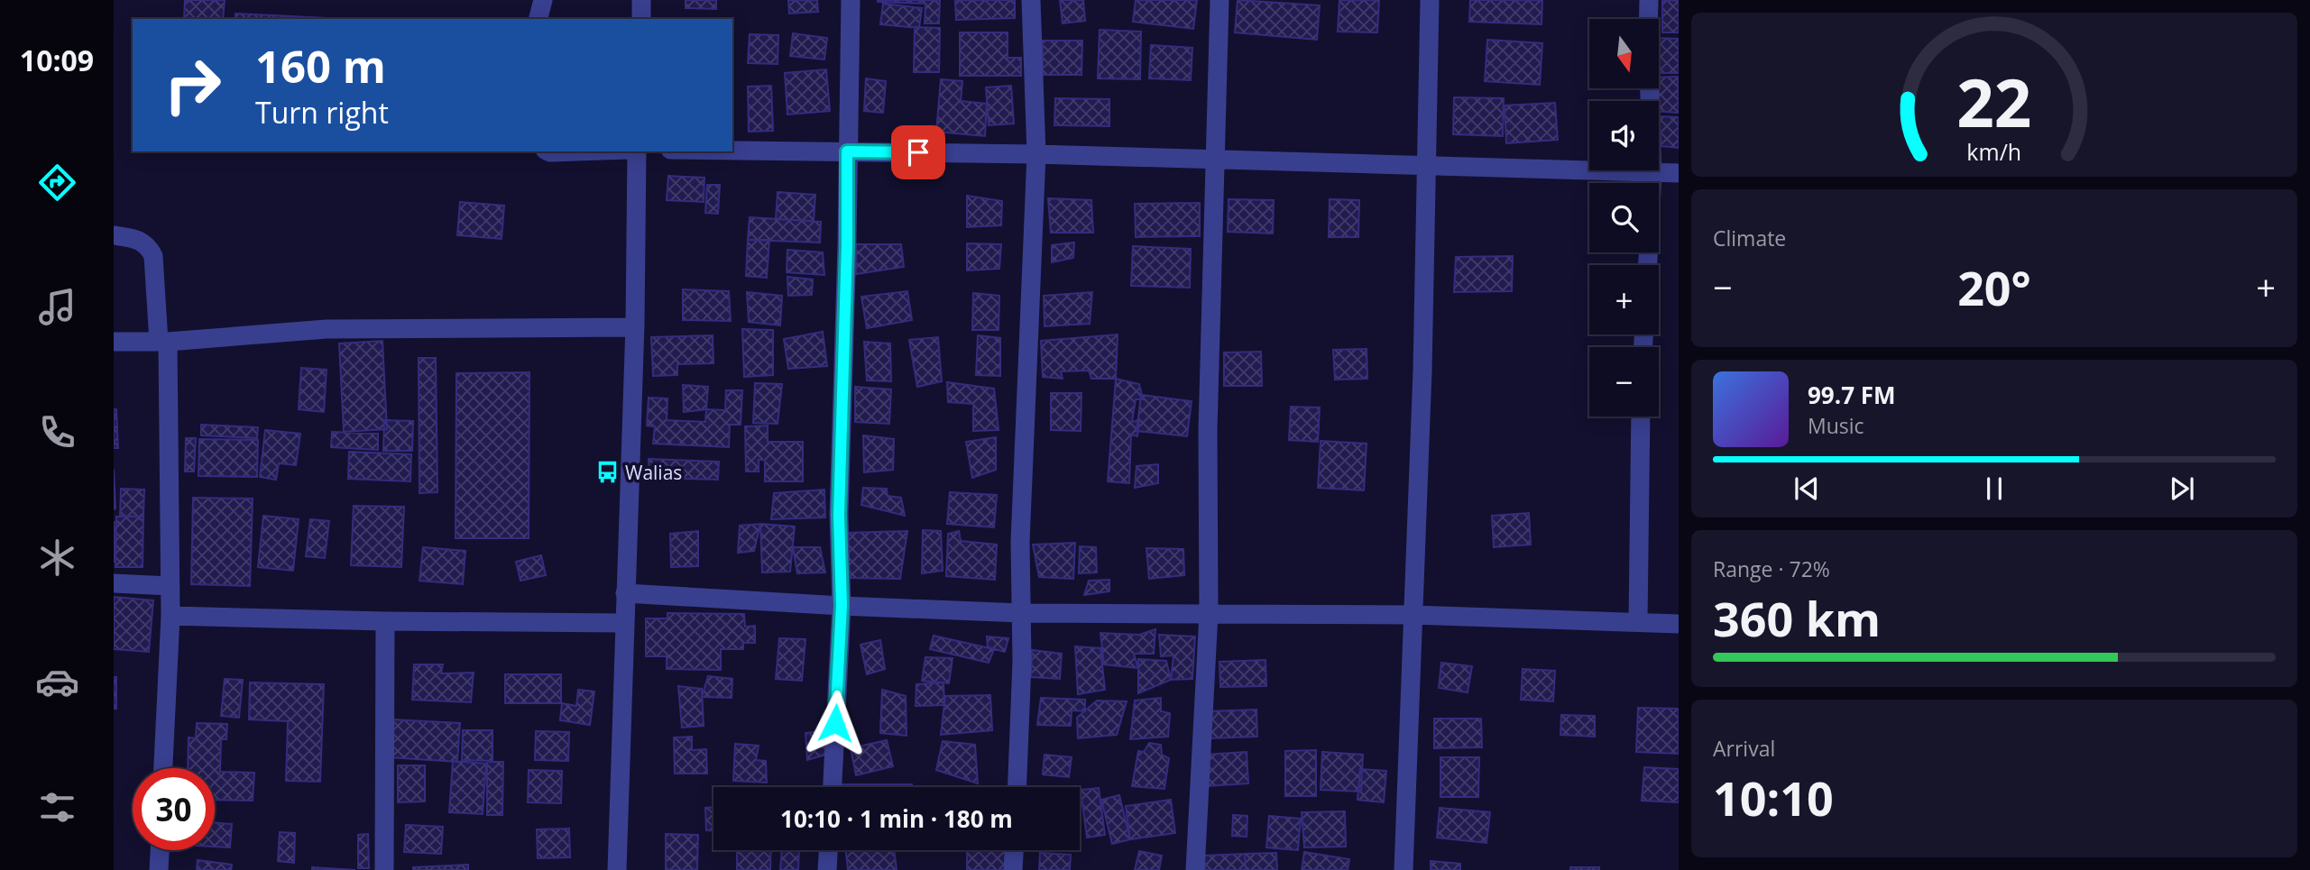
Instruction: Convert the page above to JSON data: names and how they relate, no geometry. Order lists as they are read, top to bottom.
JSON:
{
  "places": {
    "bus stop": ["Walias"]
  },
  "north": "bottom",
  "page": {
    "tabs": "10:09",
    "map_buttons": ["+", "−"],
    "turn": ["160 m", "Turn right"],
    "tile": [
      "Climate",
      ["Range · 72%", "360 km"],
      ["Arrival", "10:10"]
    ],
    "heat": ["−", "20°", "+"],
    "song": ["99.7 FM", "Music"],
    "limit": "30",
    "trip": "10:10 · 1 min · 180 m",
    "gauge": ["22", "km/h"]
  }
}
